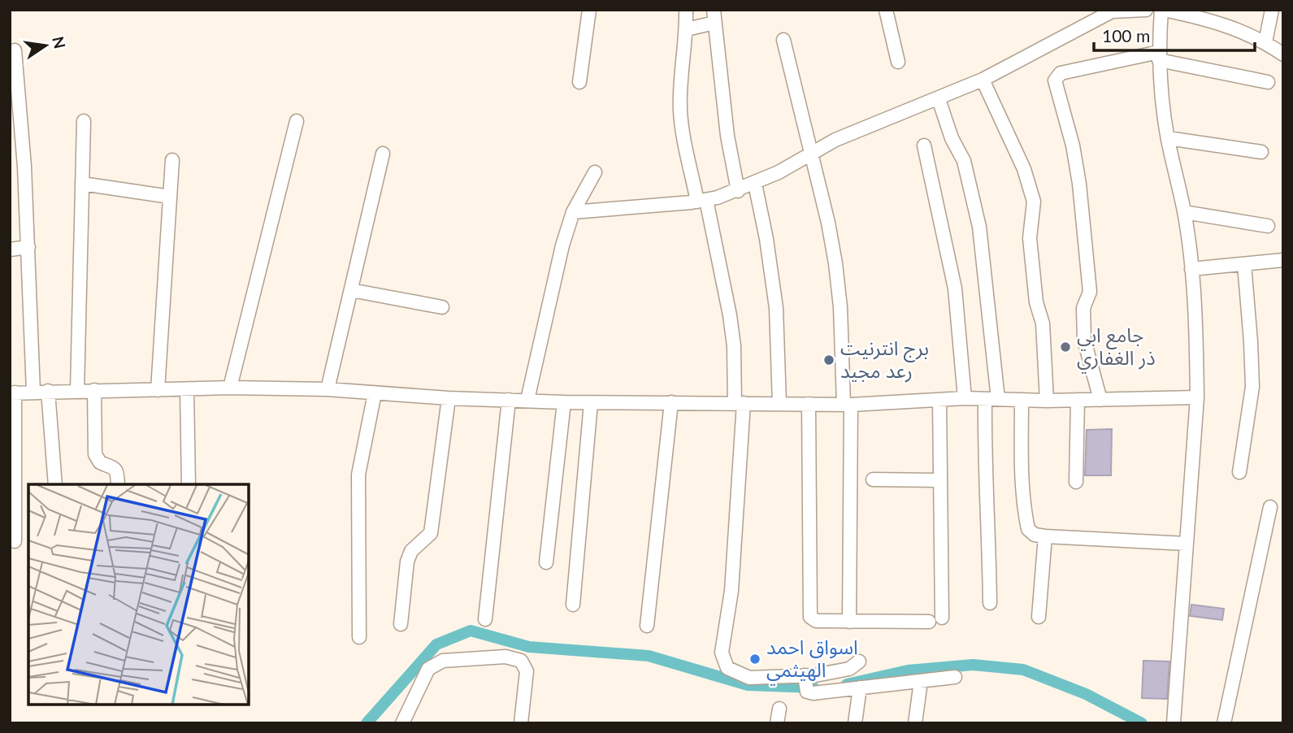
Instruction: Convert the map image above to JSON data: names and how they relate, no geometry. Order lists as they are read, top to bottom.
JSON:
{
  "places": ["جامع ابي ذر الغفاري", "برج انترنيت رعد مجيد", "اسواق احمد الهيثمي"],
  "scale_bar": "100 m",
  "north": "right"
}
